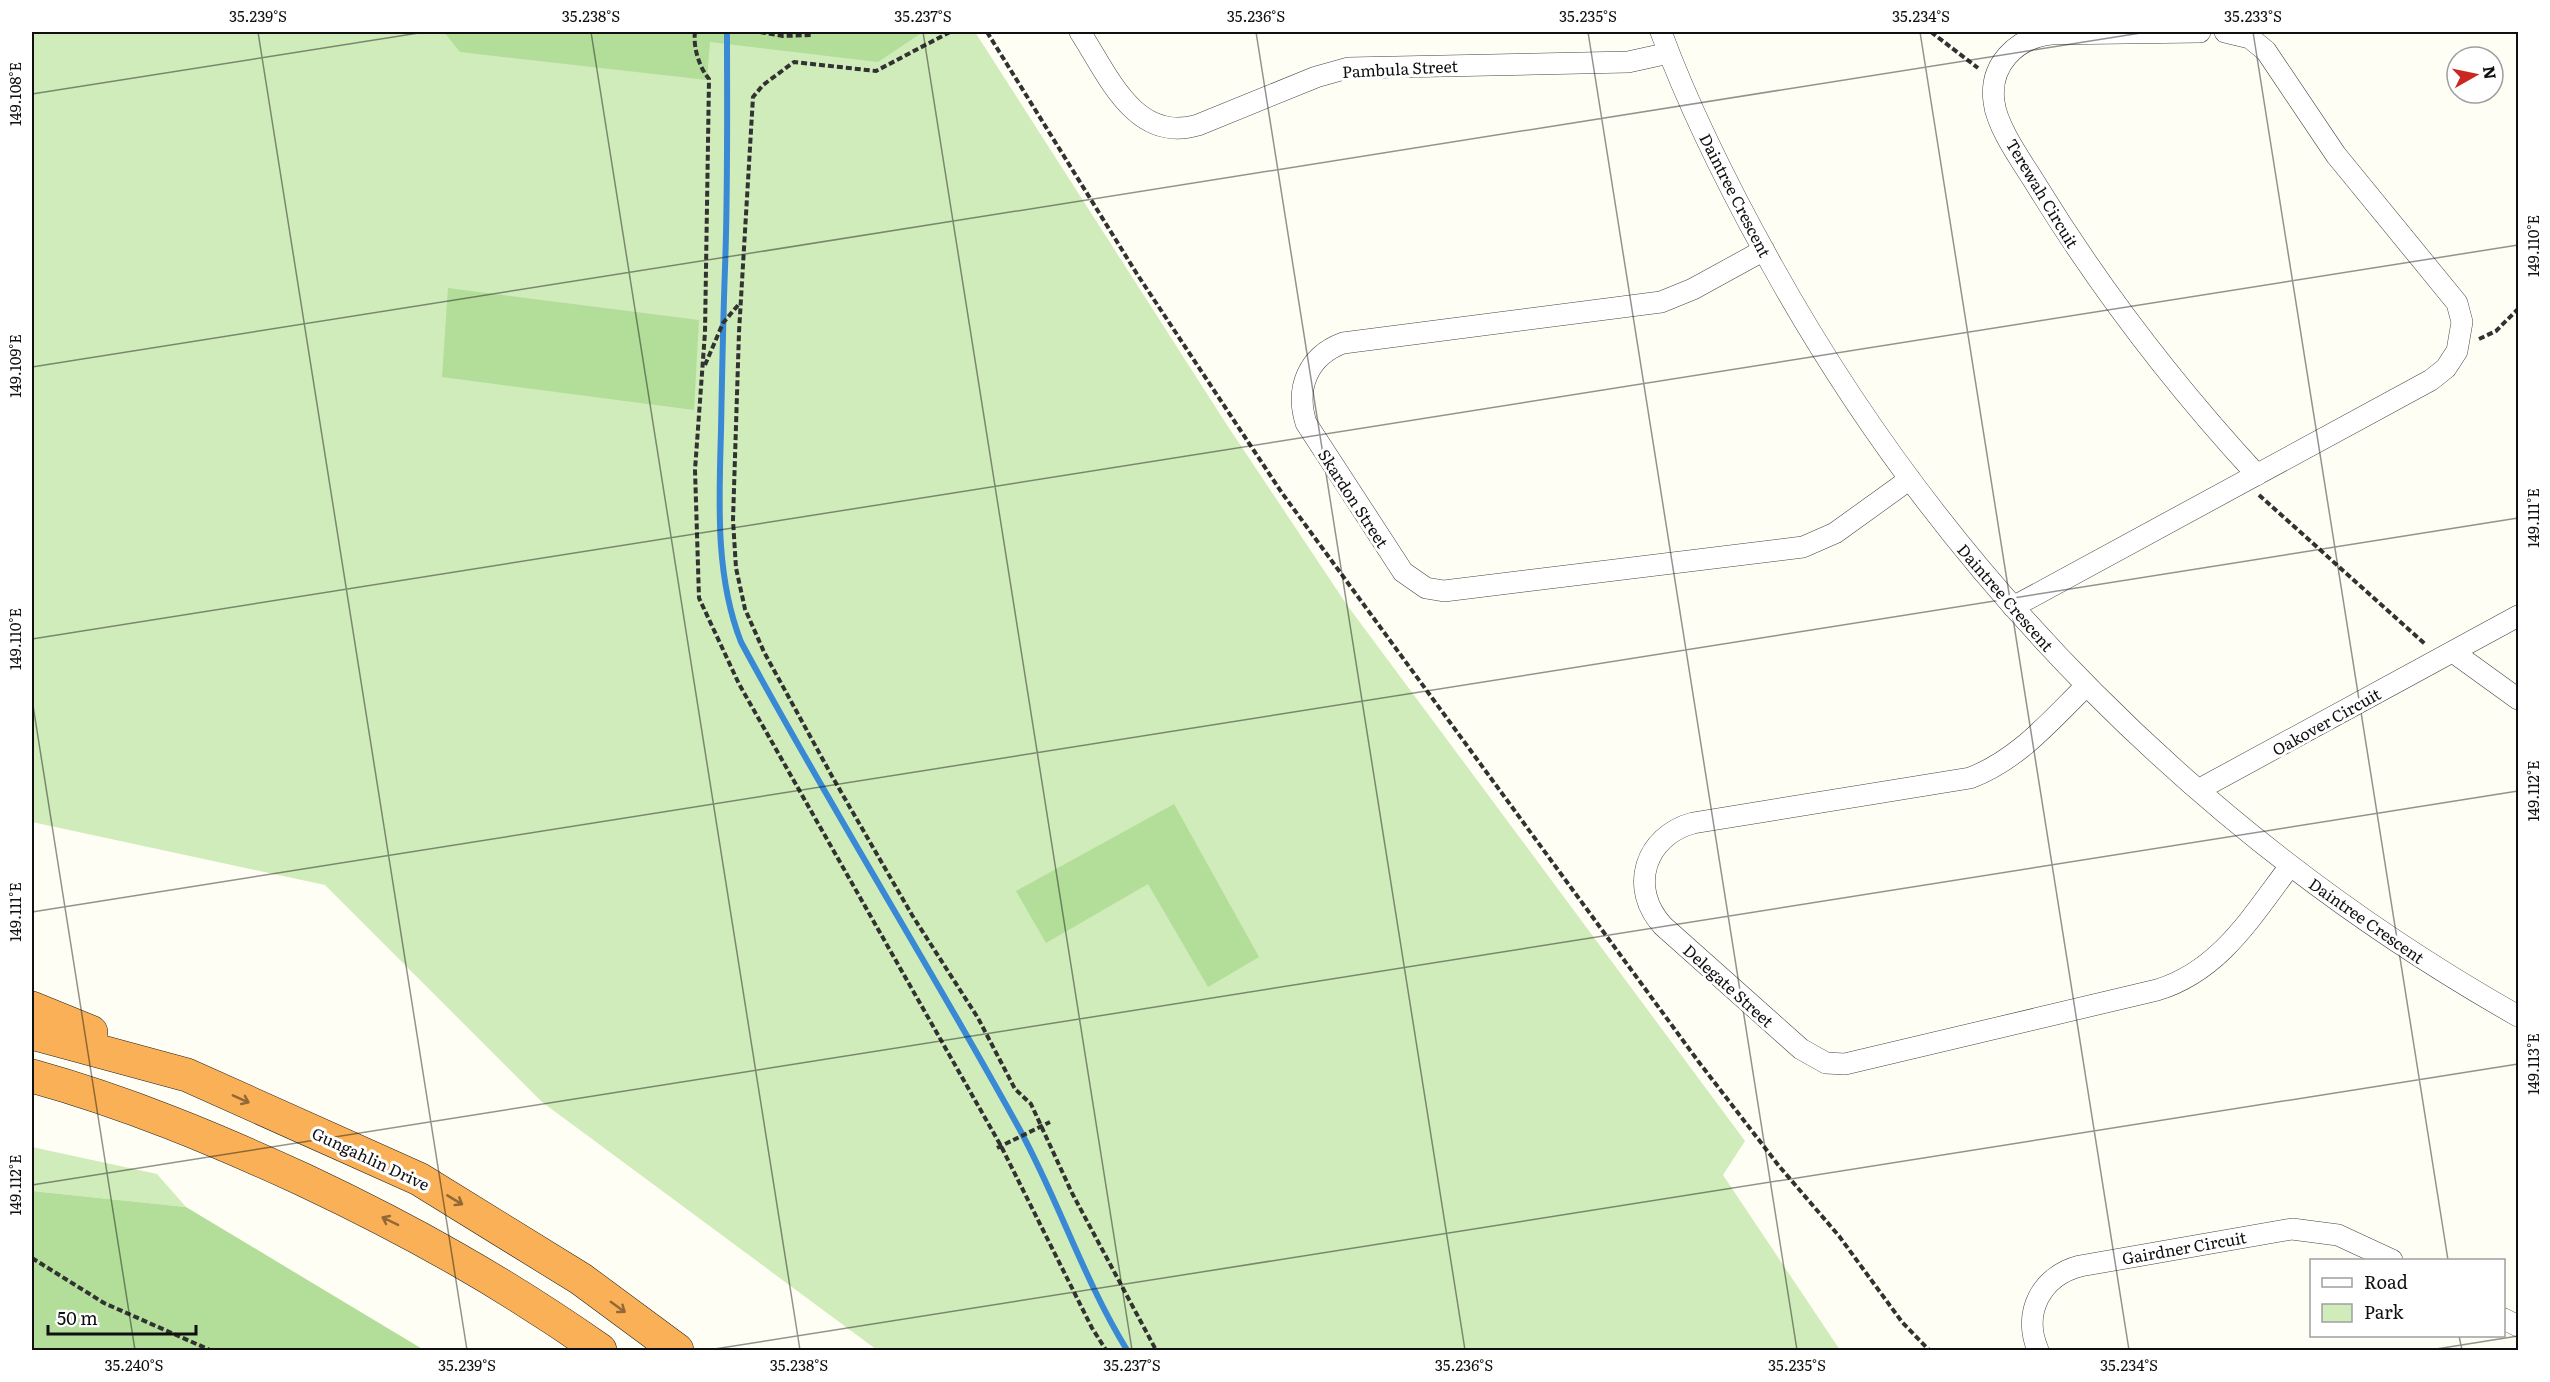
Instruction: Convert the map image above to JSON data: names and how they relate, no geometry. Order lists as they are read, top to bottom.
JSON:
{
  "streets": {
    "highway": ["Gungahlin Drive"],
    "street": [
      "Pambula Street",
      "Terewah Circuit",
      "Daintree Crescent",
      "Skardon Street",
      "Oakover Circuit",
      "Delegate Street",
      "Gairdner Circuit"
    ]
  },
  "crossings": [
    ["Pambula Street", "Daintree Crescent"],
    ["Daintree Crescent", "Skardon Street"],
    ["Daintree Crescent", "Oakover Circuit"],
    ["Daintree Crescent", "Delegate Street"]
  ],
  "legend": ["Road", "Park"],
  "scale_bar": "50 m",
  "north": "right",
  "coordinates": [
    "35.239°S",
    "35.238°S",
    "35.237°S",
    "35.236°S",
    "35.235°S",
    "35.234°S",
    "35.233°S",
    "149.108°E",
    "149.110°E",
    "149.109°E",
    "149.111°E",
    "149.112°E",
    "149.113°E",
    "35.240°S"
  ]
}
